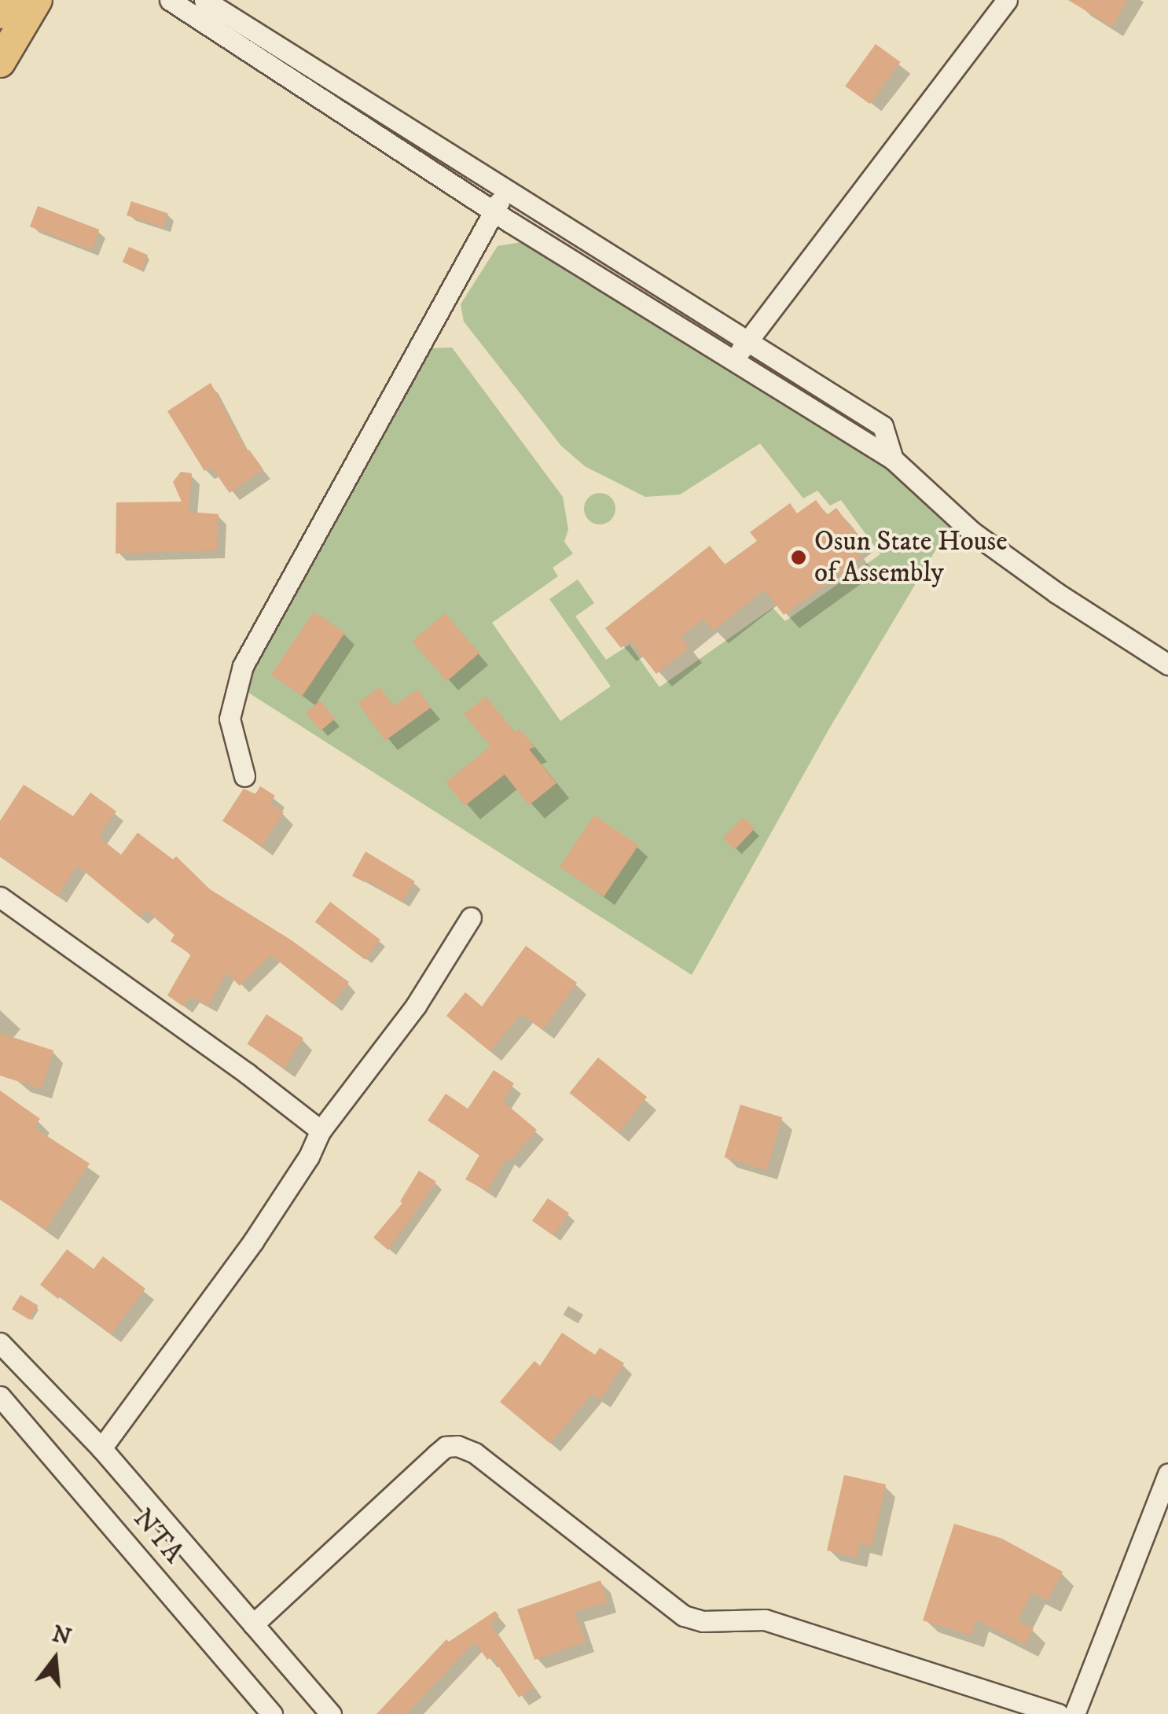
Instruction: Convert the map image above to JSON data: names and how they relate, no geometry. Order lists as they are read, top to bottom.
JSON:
{
  "streets": {
    "street": ["NTA"]
  },
  "places": ["Osun State House of Assembly"],
  "north": "top"
}
